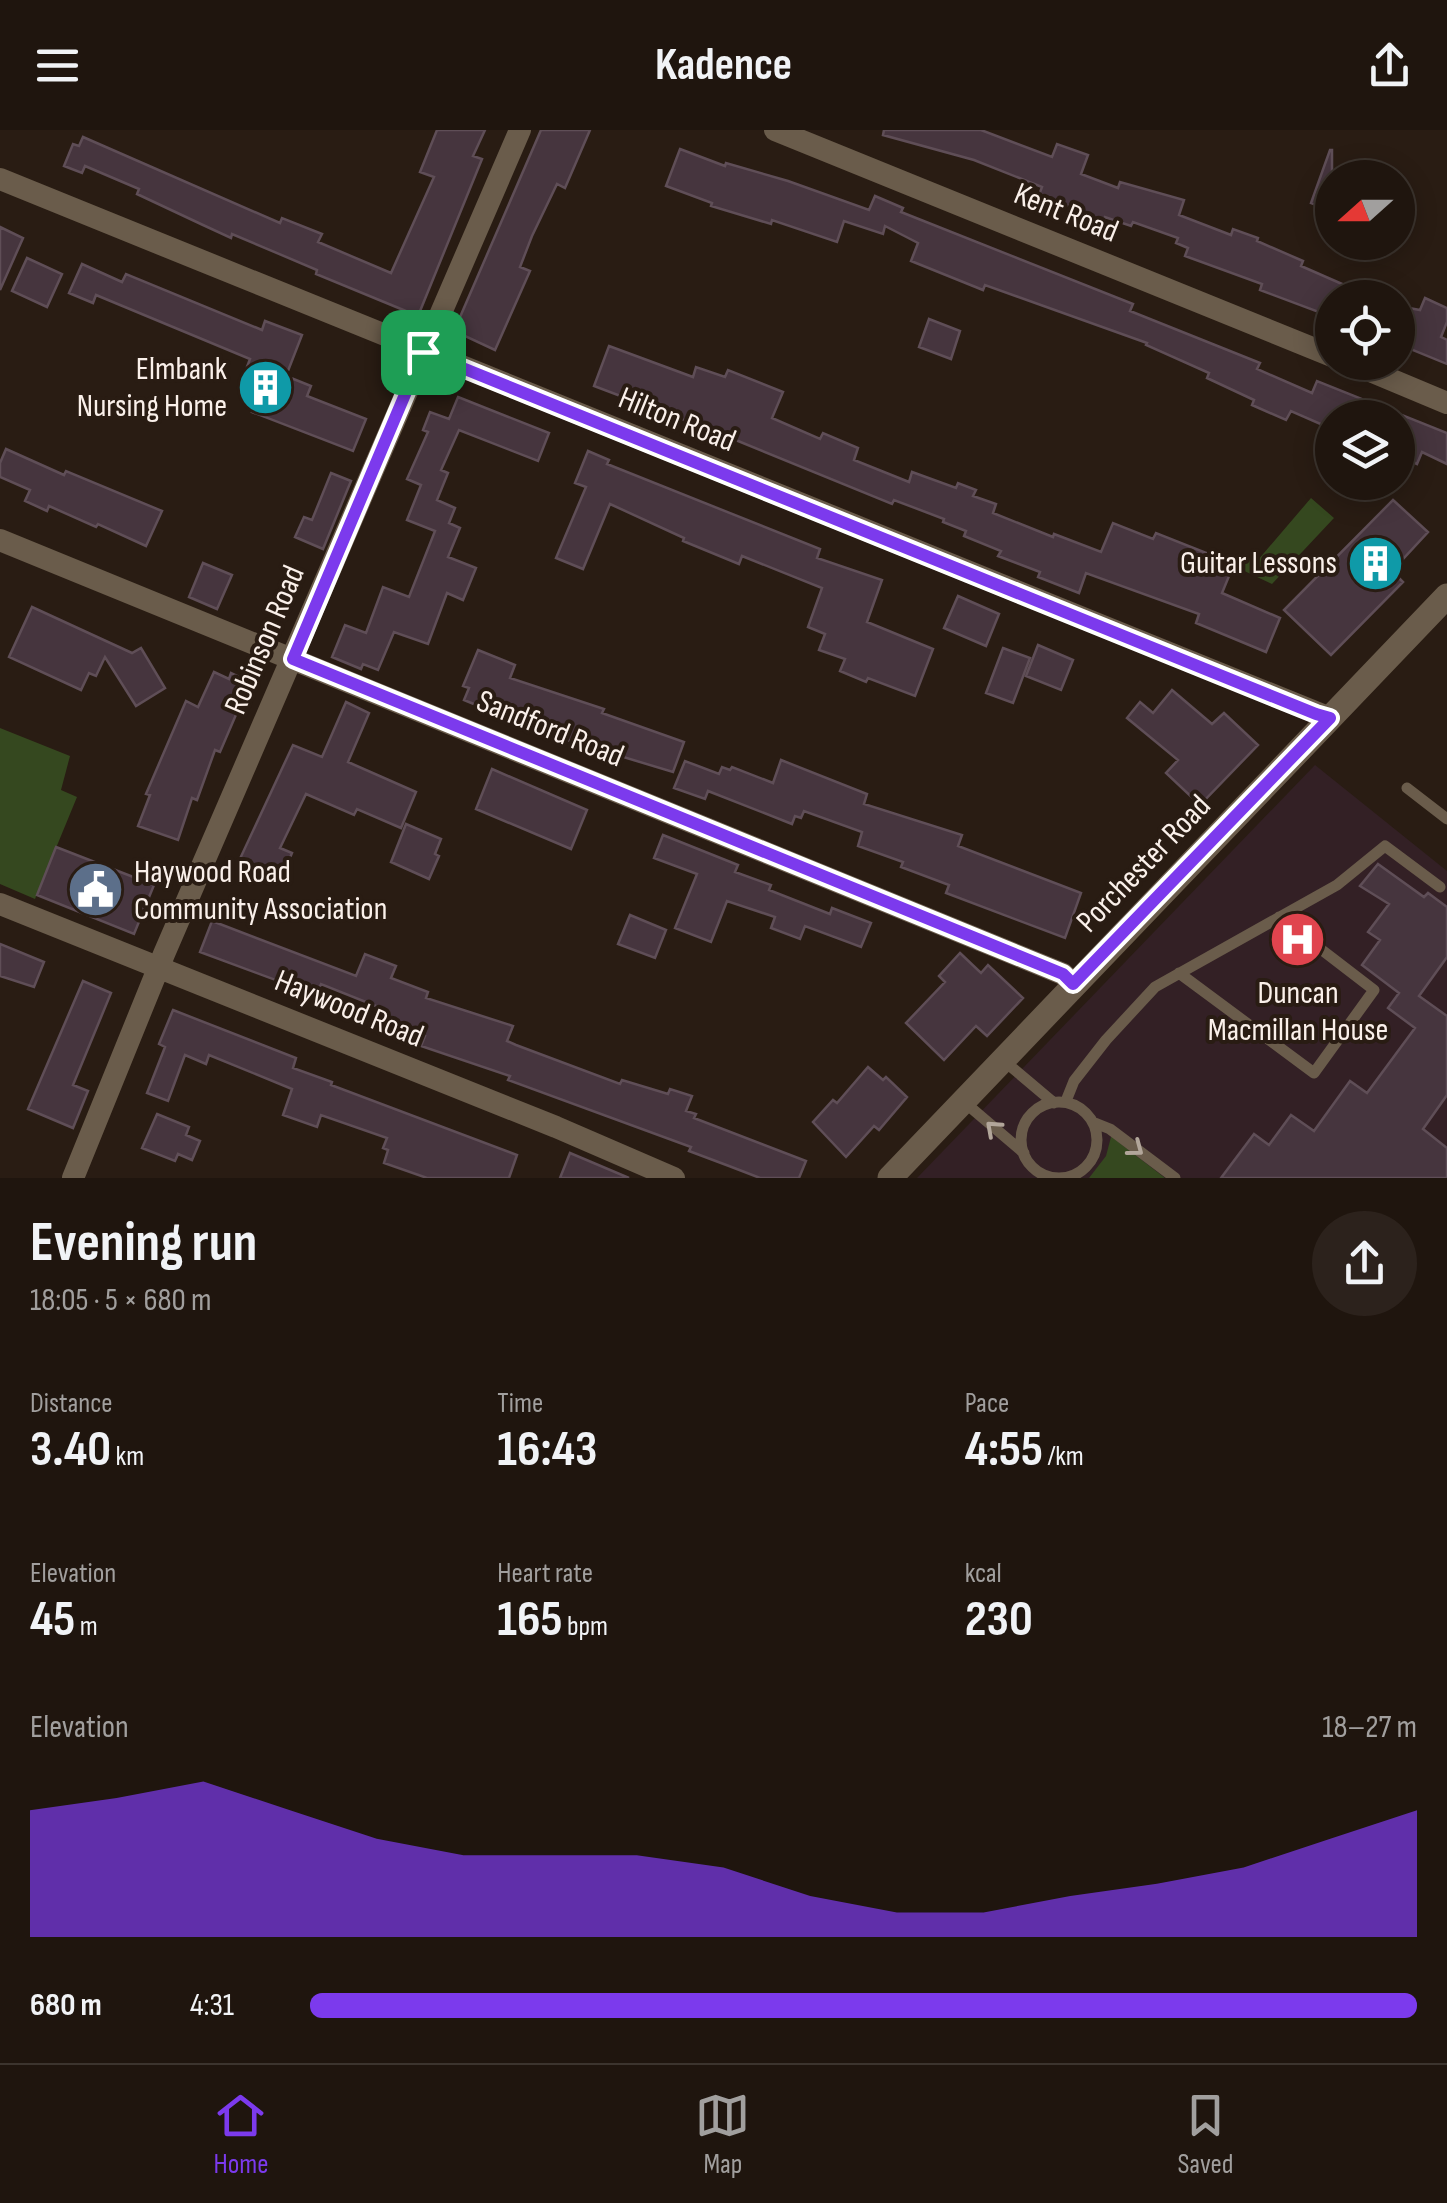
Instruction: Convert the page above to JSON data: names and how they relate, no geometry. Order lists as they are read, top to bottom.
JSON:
{
  "streets": {
    "street": [
      "Kent Road",
      "Hilton Road",
      "Robinson Road",
      "Sandford Road",
      "Porchester Road",
      "Haywood Road"
    ]
  },
  "crossings": [
    ["Hilton Road", "Robinson Road"],
    ["Hilton Road", "Porchester Road"],
    ["Robinson Road", "Sandford Road"],
    ["Robinson Road", "Haywood Road"],
    ["Sandford Road", "Porchester Road"]
  ],
  "places": {
    "building": ["Elmbank Nursing Home", "Guitar Lessons"],
    "public building": ["Haywood Road Community Association"],
    "hospital": ["Duncan Macmillan House"]
  },
  "north": "left",
  "page": {
    "header": "Kadence",
    "heading": ["Evening run", "18:05 · 5 × 680 m"],
    "stats": [
      ["Distance", "3.40 km"],
      ["Time", "16:43"],
      ["Pace", "4:55 /km"],
      ["Elevation", "45 m"],
      ["Heart rate", "165 bpm"],
      ["kcal", "230"]
    ],
    "chart": ["Elevation", "18–27 m"],
    "list": [
      {
        "name": "680 m",
        "note": "4:31"
      }
    ],
    "tabs": ["Home", "Map", "Saved"]
  }
}
